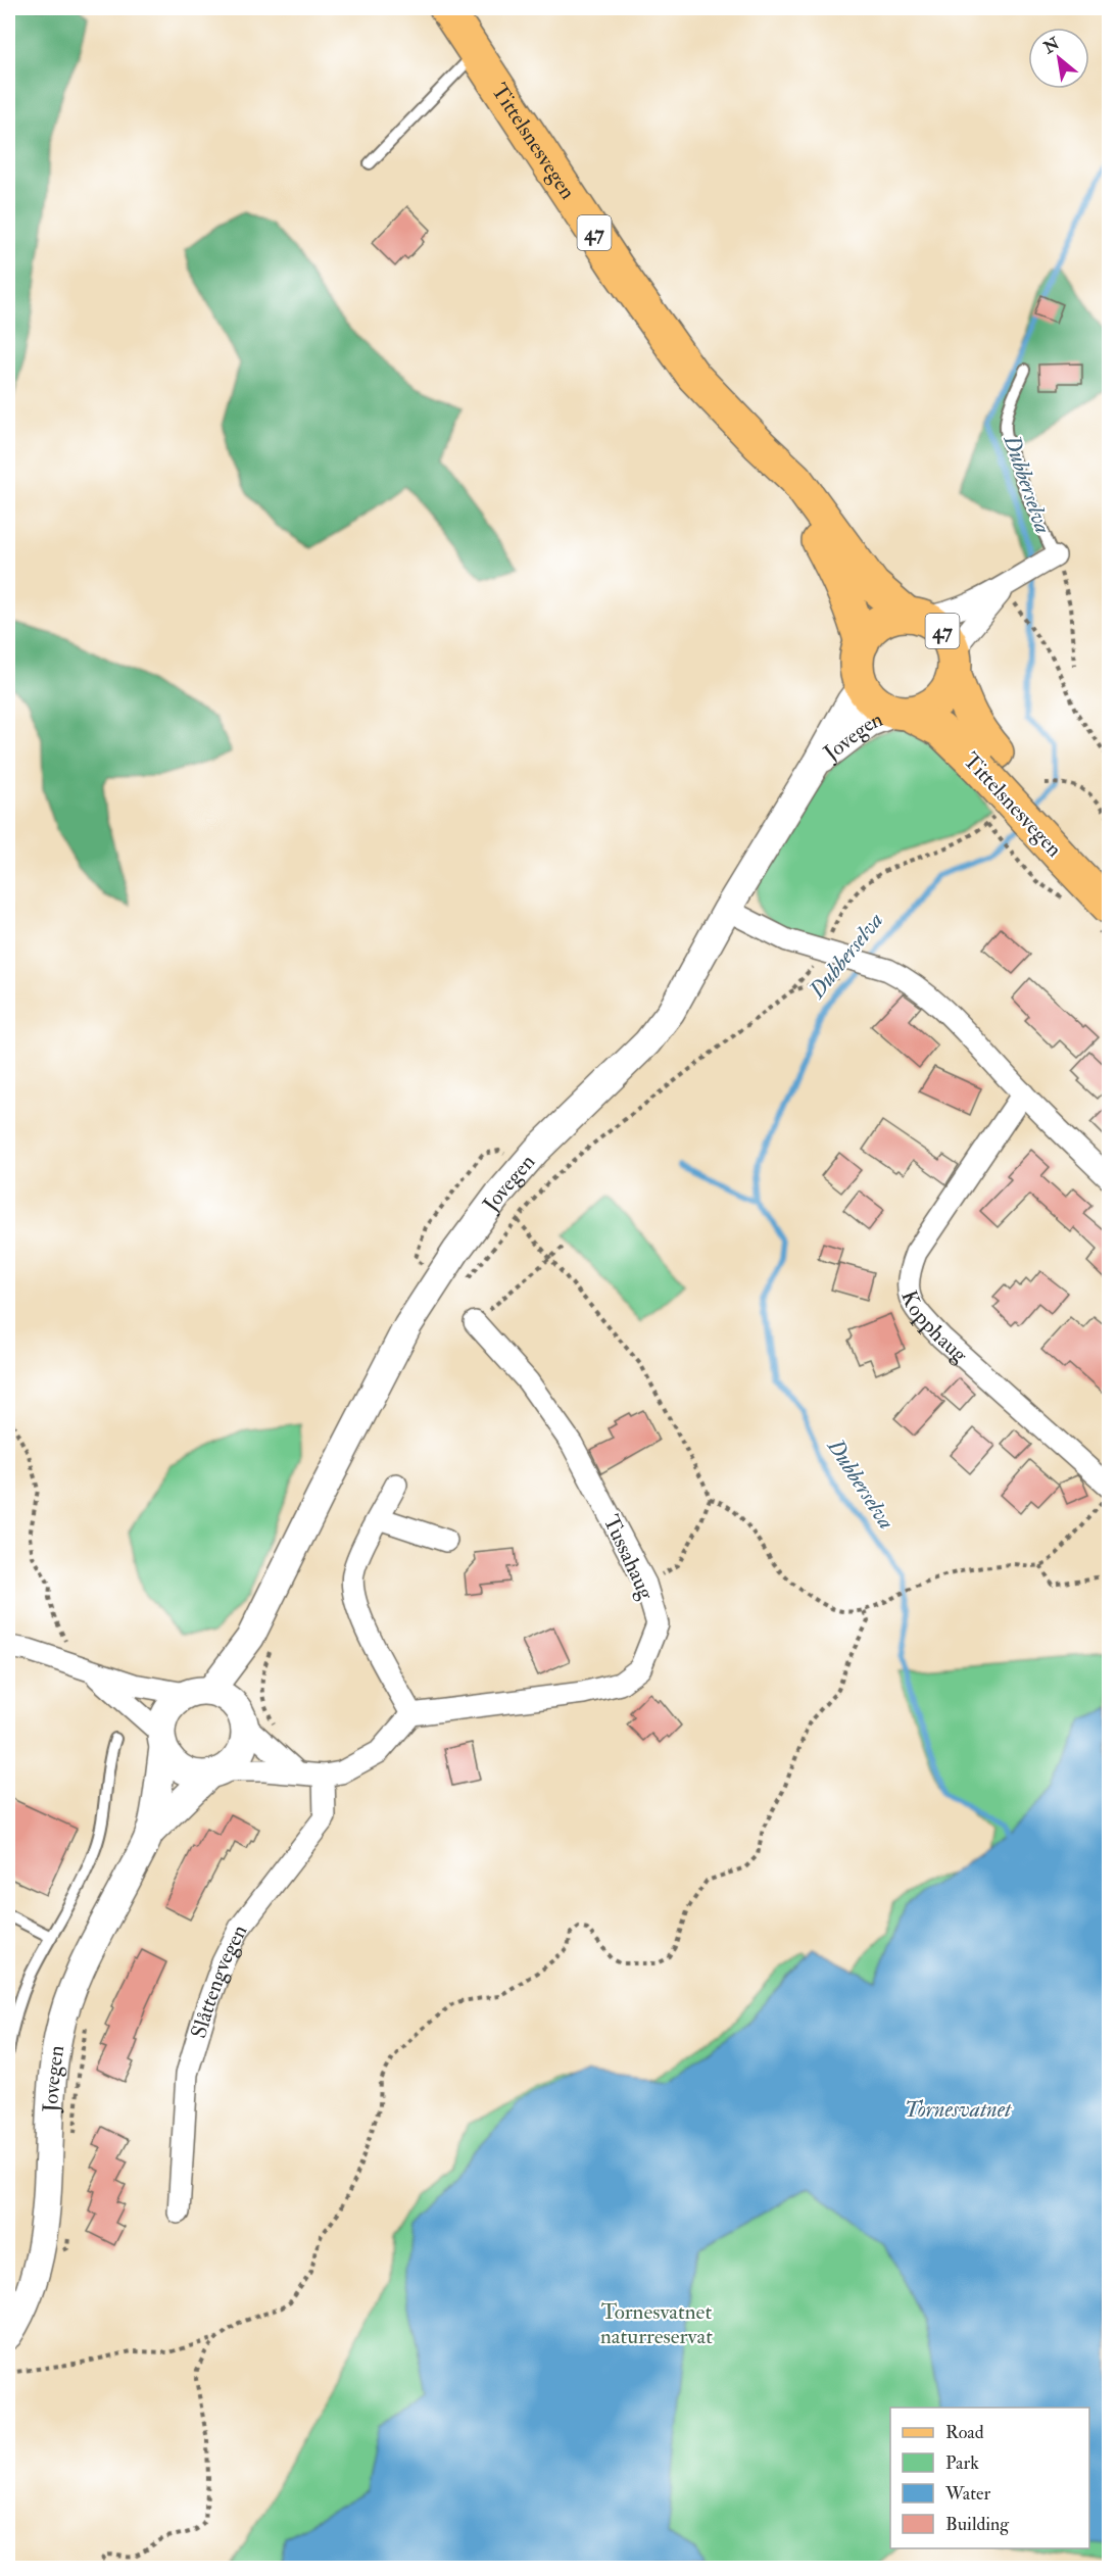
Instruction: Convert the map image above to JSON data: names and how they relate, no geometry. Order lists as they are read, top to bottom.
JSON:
{
  "streets": {
    "main road": ["Tittelsnesvegen", "47"],
    "street": [
      "Jovegen",
      "Kopphaug",
      "Tussahaug",
      "Slåttengvegen"
    ]
  },
  "crossings": [
    ["Tittelsnesvegen", "47"],
    ["Tittelsnesvegen", "Jovegen"],
    ["47", "Jovegen"]
  ],
  "water": ["Dubberselva", "Tornesvatnet"],
  "parks": ["Tornesvatnet naturreservat"],
  "legend": [
    "Road",
    "Park",
    "Water",
    "Building"
  ],
  "north": "top left"
}
